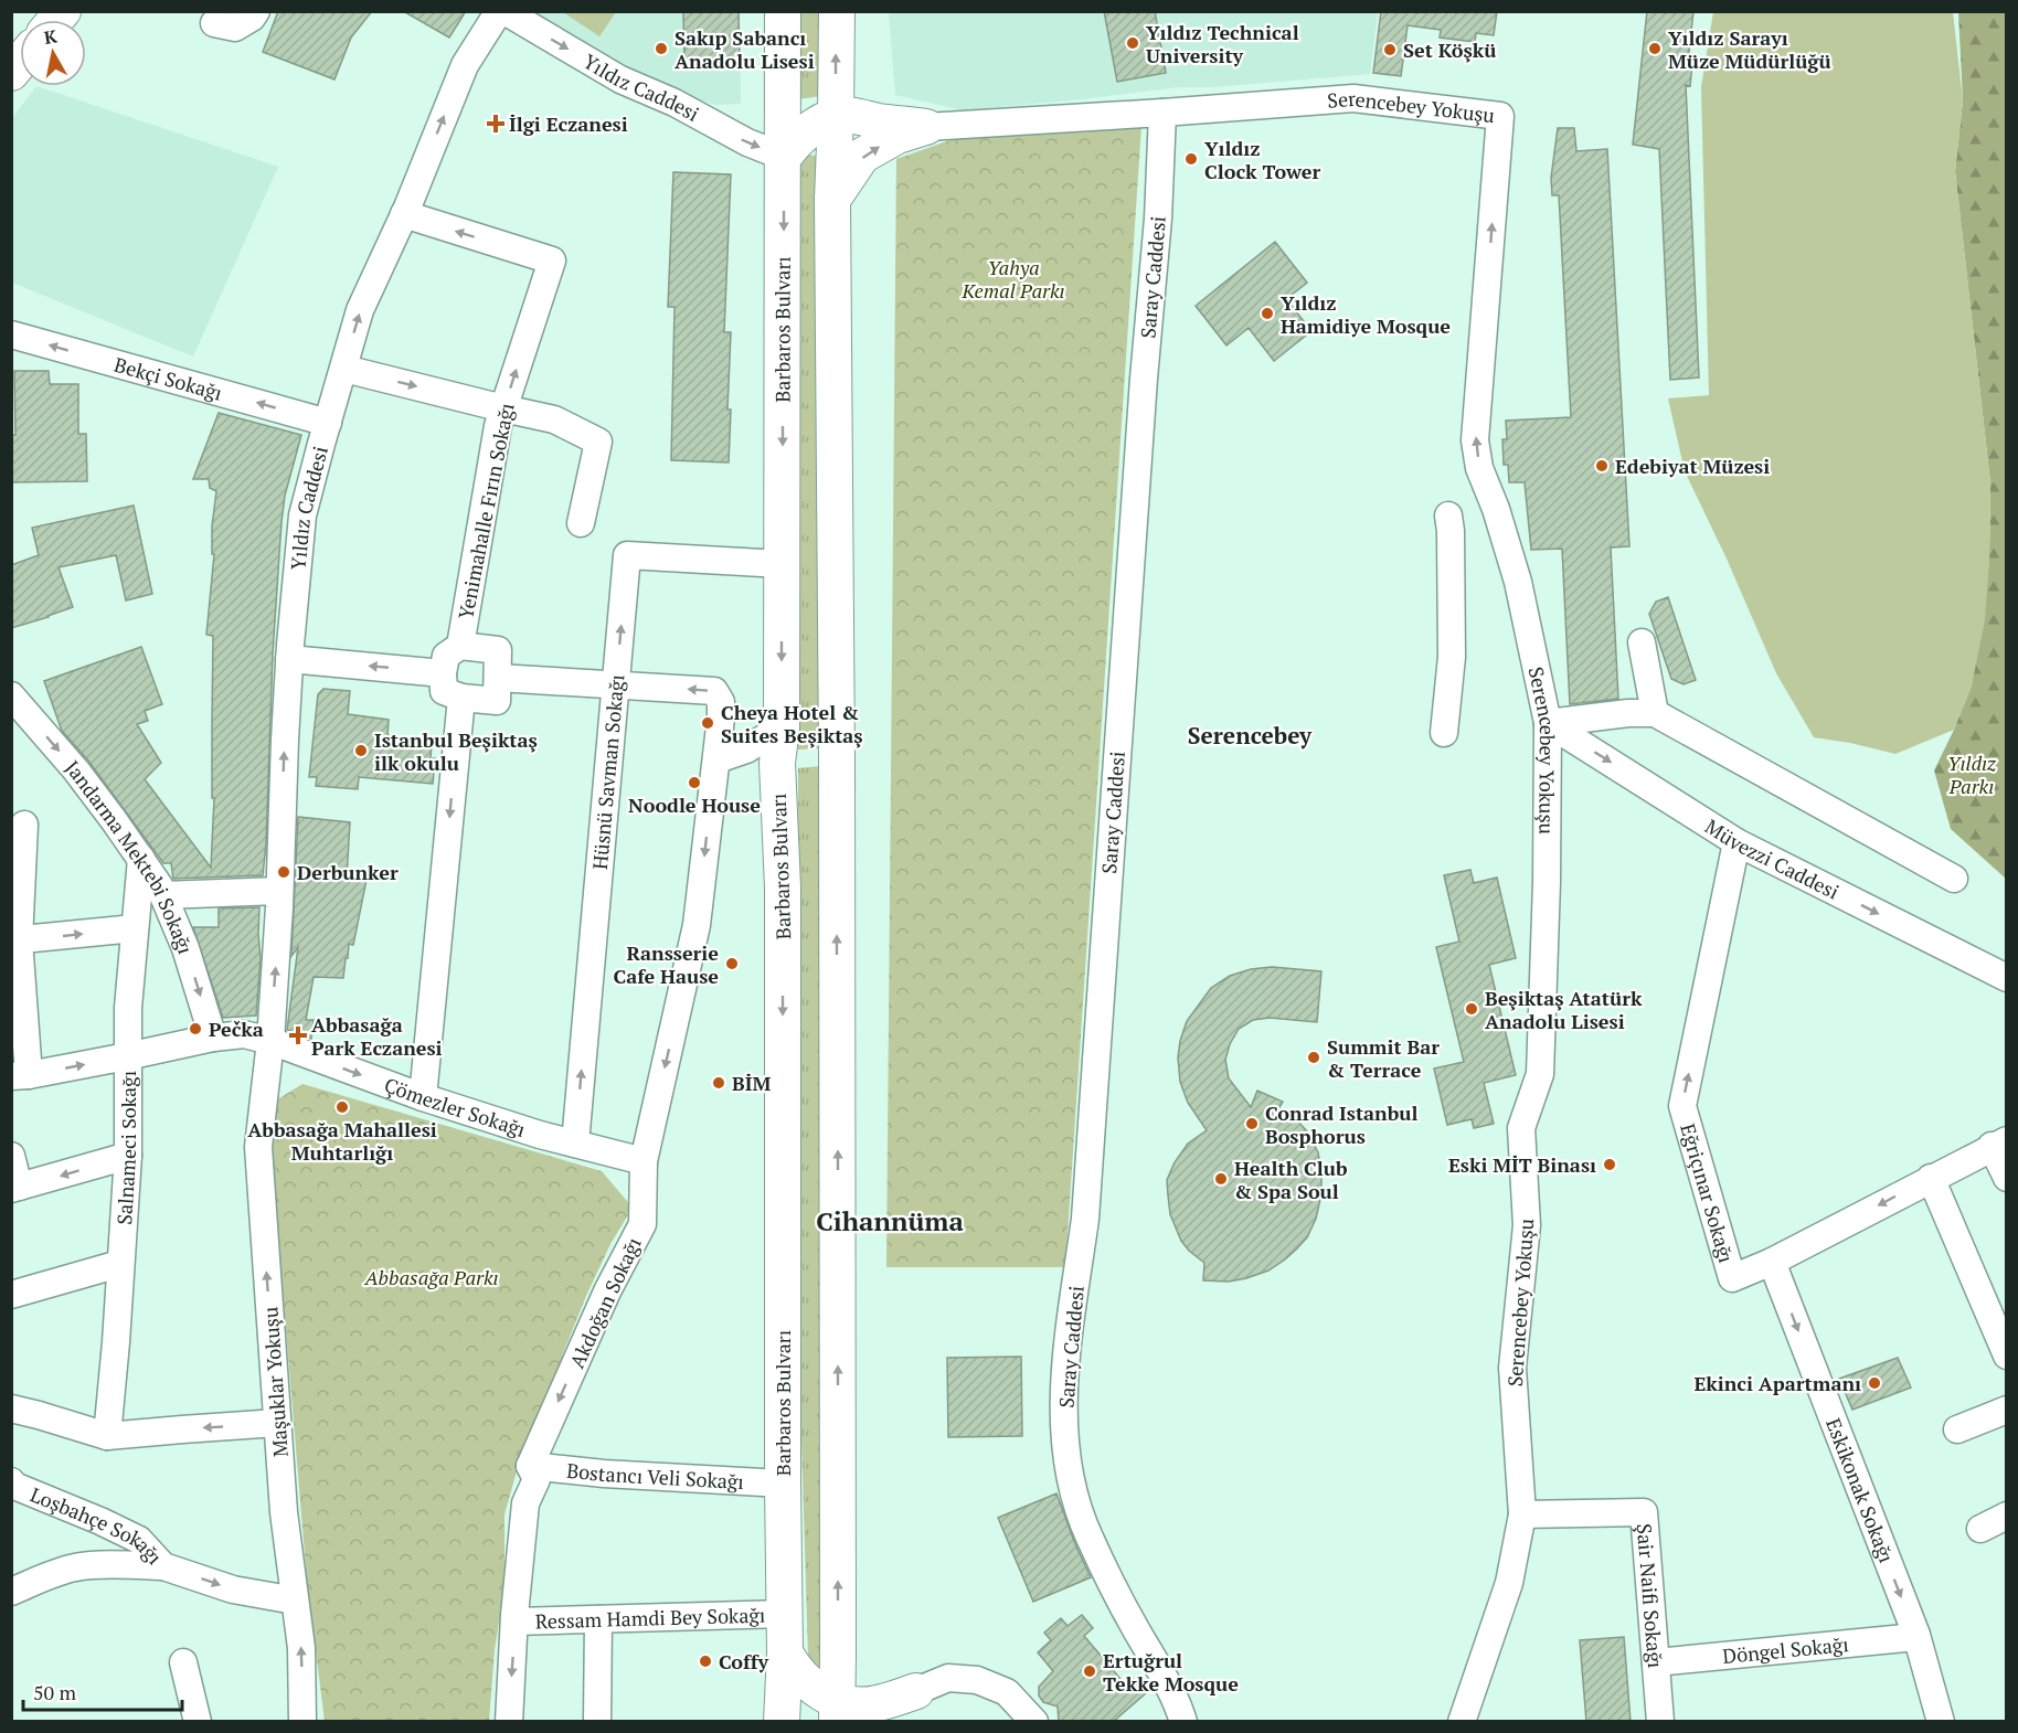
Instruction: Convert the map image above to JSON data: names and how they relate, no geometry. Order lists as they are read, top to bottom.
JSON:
{
  "streets": {
    "main road": ["Barbaros Bulvarı"],
    "street": [
      "Yıldız Caddesi",
      "Serencebey Yokuşu",
      "Saray Caddesi",
      "Bekçi Sokağı",
      "Yenimahalle Fırın Sokağı",
      "Hüsnü Savman Sokağı",
      "Jandarma Mektebi Sokağı",
      "Müvezzi Caddesi",
      "Çömezler Sokağı",
      "Salnameci Sokağı",
      "Eğriçınar Sokağı",
      "Akdoğan Sokağı",
      "Maşuklar Yokuşu",
      "Bostancı Veli Sokağı",
      "Eskikonak Sokağı",
      "Loşbahçe Sokağı",
      "Şair Naifi Sokağı",
      "Ressam Hamdi Bey Sokağı",
      "Döngel Sokağı"
    ]
  },
  "crossings": [
    ["Yıldız Caddesi", "Barbaros Bulvarı"],
    ["Yıldız Caddesi", "Bekçi Sokağı"],
    ["Yıldız Caddesi", "Yenimahalle Fırın Sokağı"],
    ["Yıldız Caddesi", "Çömezler Sokağı"],
    ["Yıldız Caddesi", "Maşuklar Yokuşu"],
    ["Serencebey Yokuşu", "Saray Caddesi"],
    ["Serencebey Yokuşu", "Müvezzi Caddesi"],
    ["Serencebey Yokuşu", "Şair Naifi Sokağı"],
    ["Barbaros Bulvarı", "Hüsnü Savman Sokağı"],
    ["Barbaros Bulvarı", "Bostancı Veli Sokağı"],
    ["Barbaros Bulvarı", "Ressam Hamdi Bey Sokağı"],
    ["Hüsnü Savman Sokağı", "Çömezler Sokağı"],
    ["Hüsnü Savman Sokağı", "Akdoğan Sokağı"],
    ["Jandarma Mektebi Sokağı", "Çömezler Sokağı"],
    ["Jandarma Mektebi Sokağı", "Salnameci Sokağı"],
    ["Müvezzi Caddesi", "Eğriçınar Sokağı"],
    ["Çömezler Sokağı", "Salnameci Sokağı"],
    ["Çömezler Sokağı", "Akdoğan Sokağı"],
    ["Çömezler Sokağı", "Maşuklar Yokuşu"],
    ["Eğriçınar Sokağı", "Eskikonak Sokağı"],
    ["Akdoğan Sokağı", "Bostancı Veli Sokağı"],
    ["Akdoğan Sokağı", "Ressam Hamdi Bey Sokağı"],
    ["Maşuklar Yokuşu", "Loşbahçe Sokağı"],
    ["Eskikonak Sokağı", "Döngel Sokağı"],
    ["Şair Naifi Sokağı", "Döngel Sokağı"]
  ],
  "one_way": ["Bekçi Sokağı", "Jandarma Mektebi Sokağı", "Maşuklar Yokuşu"],
  "districts": ["Serencebey", "Cihannüma"],
  "parks": ["Yahya Kemal Parkı", "Yıldız Parkı", "Abbasağa Parkı"],
  "places": {
    "other": [
      "Yıldız Technical University",
      "Sakıp Sabancı Anadolu Lisesi",
      "Yıldız Sarayı Müze Müdürlüğü",
      "Set Köşkü",
      "Yıldız Clock Tower",
      "Yıldız Hamidiye Mosque",
      "Edebiyat Müzesi",
      "Cheya Hotel & Suites Beşiktaş",
      "Istanbul Beşiktaş ilk okulu",
      "Noodle House",
      "Derbunker",
      "Ransserie Cafe Hause",
      "Beşiktaş Atatürk Anadolu Lisesi",
      "Pečka",
      "Summit Bar & Terrace",
      "BİM",
      "Abbasağa Mahallesi Muhtarlığı",
      "Conrad Istanbul Bosphorus",
      "Eski MİT Binası",
      "Health Club & Spa Soul",
      "Ekinci Apartmanı",
      "Coffy",
      "Ertuğrul Tekke Mosque"
    ],
    "health": ["İlgi Eczanesi", "Abbasağa Park Eczanesi"]
  },
  "scale_bar": "50 m",
  "north": "top"
}
